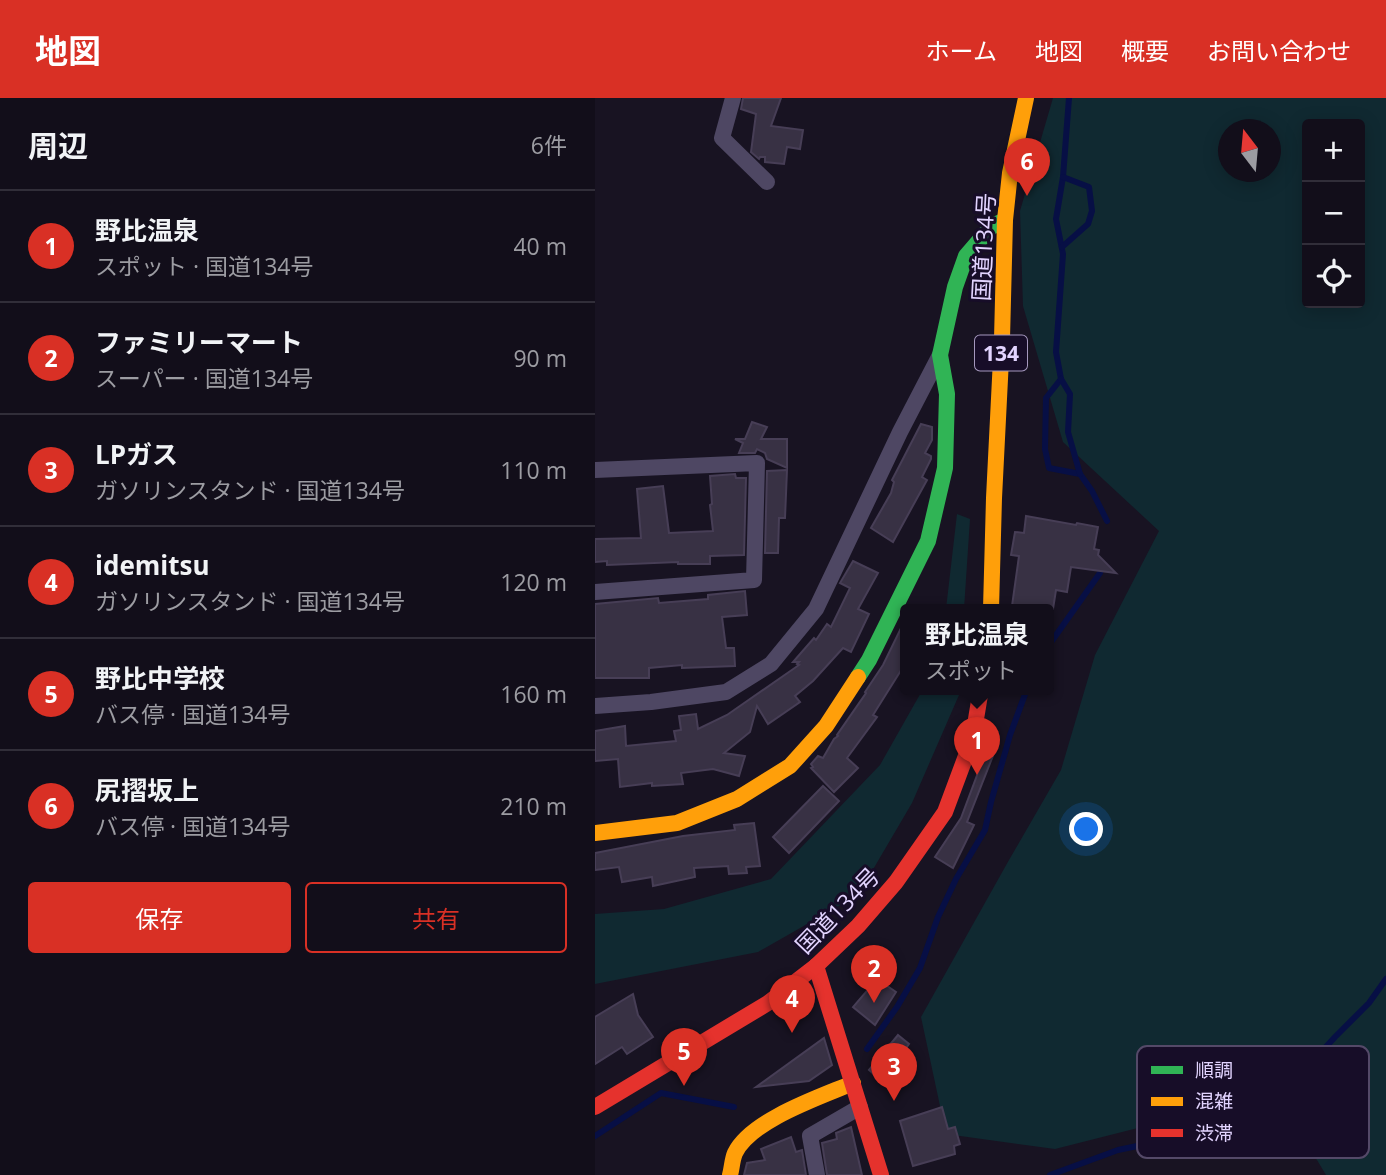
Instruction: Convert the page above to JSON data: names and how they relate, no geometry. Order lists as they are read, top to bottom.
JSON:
{
  "streets": {
    "main road": ["国道134号", "134"]
  },
  "legend": ["順調", "混雑", "渋滞"],
  "north": "top",
  "page": {
    "header": "地図",
    "nav": [
      "ホーム",
      "地図",
      "概要",
      "お問い合わせ"
    ],
    "heading": ["周辺", "6件"],
    "map_buttons": ["+", "−"],
    "pins": [
      "6",
      "1",
      "2",
      "4",
      "5",
      "3"
    ],
    "list": [
      {
        "mark": "1",
        "name": "野比温泉",
        "note": "スポット · 国道134号",
        "value": "40 m"
      },
      {
        "mark": "2",
        "name": "ファミリーマート",
        "note": "スーパー · 国道134号",
        "value": "90 m"
      },
      {
        "mark": "3",
        "name": "LPガス",
        "note": "ガソリンスタンド · 国道134号",
        "value": "110 m"
      },
      {
        "mark": "4",
        "name": "idemitsu",
        "note": "ガソリンスタンド · 国道134号",
        "value": "120 m"
      },
      {
        "mark": "5",
        "name": "野比中学校",
        "note": "バス停 · 国道134号",
        "value": "160 m"
      },
      {
        "mark": "6",
        "name": "尻摺坂上",
        "note": "バス停 · 国道134号",
        "value": "210 m"
      }
    ],
    "popup": ["野比温泉", "スポット"],
    "buttons": ["保存", "共有"]
  }
}
